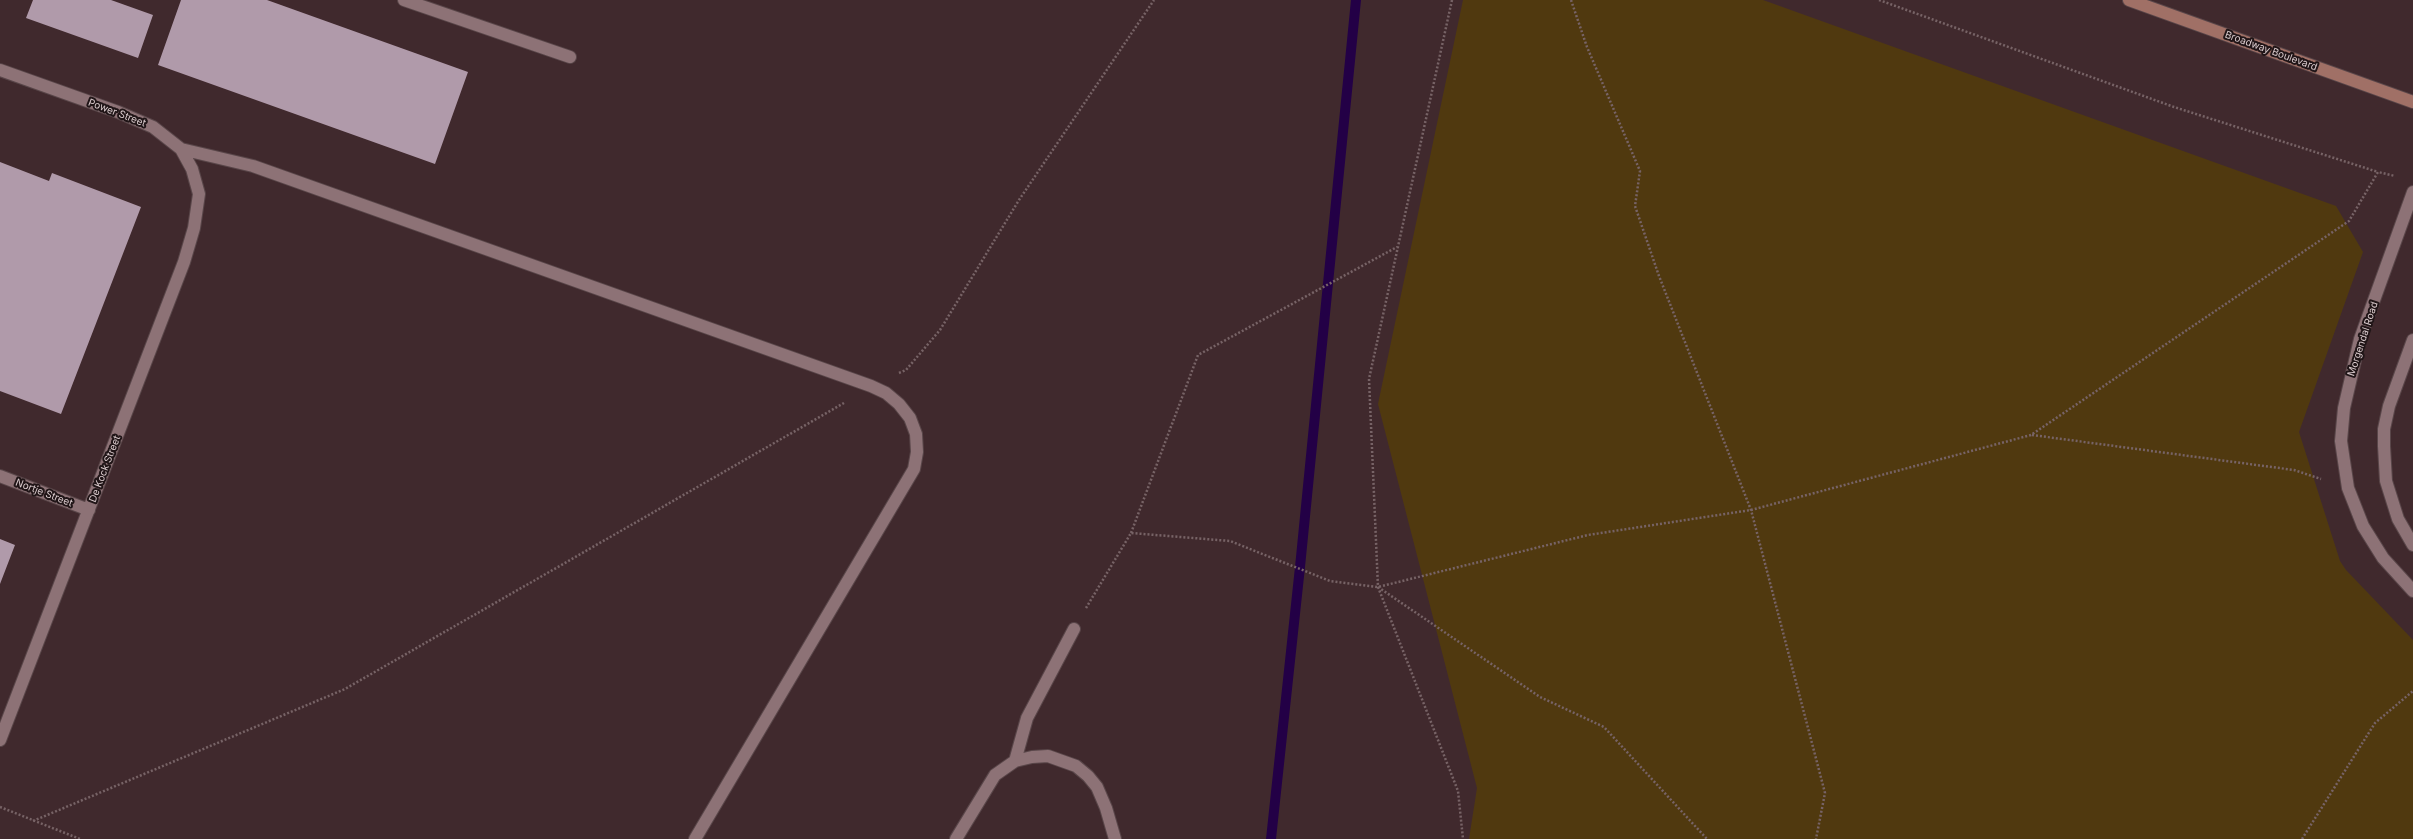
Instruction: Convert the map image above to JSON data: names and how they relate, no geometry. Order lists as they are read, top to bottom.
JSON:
{
  "streets": {
    "main road": ["Broadway Boulevard"],
    "street": [
      "Power Street",
      "Morgendal Road",
      "De Kock Street",
      "Nortje Street"
    ]
  },
  "crossings": [
    ["Power Street", "De Kock Street"],
    ["De Kock Street", "Nortje Street"]
  ]
}
